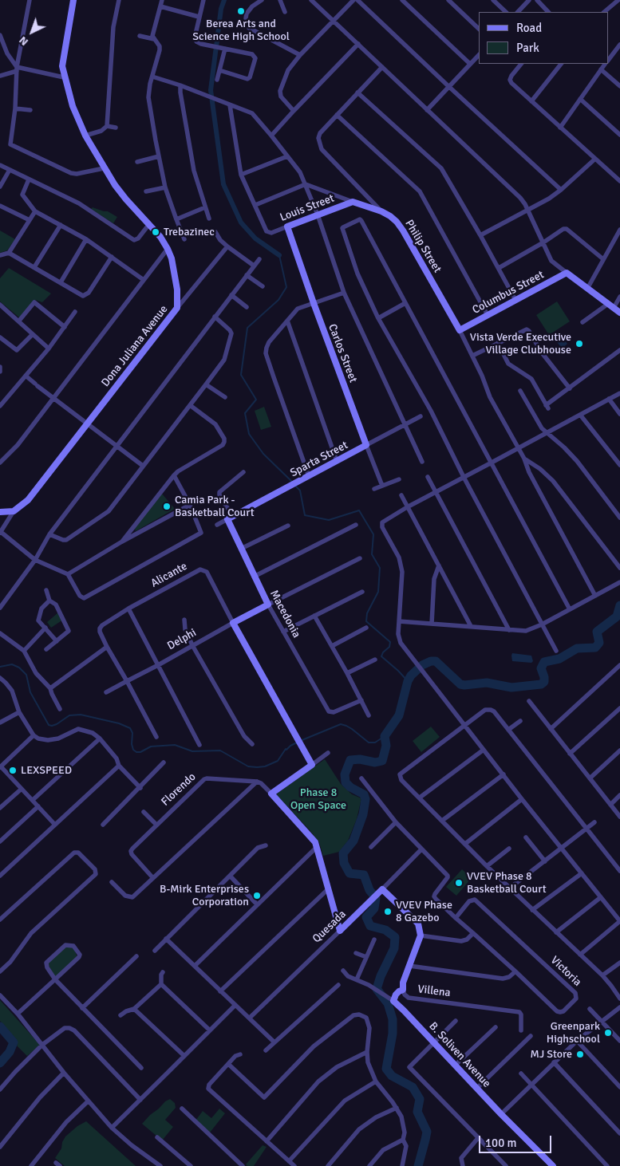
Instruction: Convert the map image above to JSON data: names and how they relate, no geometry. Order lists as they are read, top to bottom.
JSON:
{
  "streets": {
    "street": [
      "Louis Street",
      "Philip Street",
      "Columbus Street",
      "Dona Juliana Avenue",
      "Carlos Street",
      "Sparta Street",
      "Alicante",
      "Macedonia",
      "Delphi",
      "Florendo",
      "Quesada",
      "Victoria",
      "Villena",
      "B. Soliven Avenue"
    ]
  },
  "crossings": [
    ["Louis Street", "Philip Street"],
    ["Louis Street", "Carlos Street"],
    ["Philip Street", "Columbus Street"],
    ["Carlos Street", "Sparta Street"],
    ["Sparta Street", "Macedonia"],
    ["Alicante", "Delphi"],
    ["Macedonia", "Delphi"],
    ["Quesada", "Victoria"]
  ],
  "parks": ["Phase 8 Open Space"],
  "places": [
    "Berea Arts and Science High School",
    "Trebazinec",
    "Vista Verde Executive Village Clubhouse",
    "Camia Park - Basketball Court",
    "LEXSPEED",
    "VVEV Phase 8 Basketball Court",
    "B-Mirk Enterprises Corporation",
    "VVEV Phase 8 Gazebo",
    "Greenpark Highschool",
    "MJ Store"
  ],
  "legend": ["Road", "Park"],
  "scale_bar": "100 m",
  "north": "bottom left"
}
